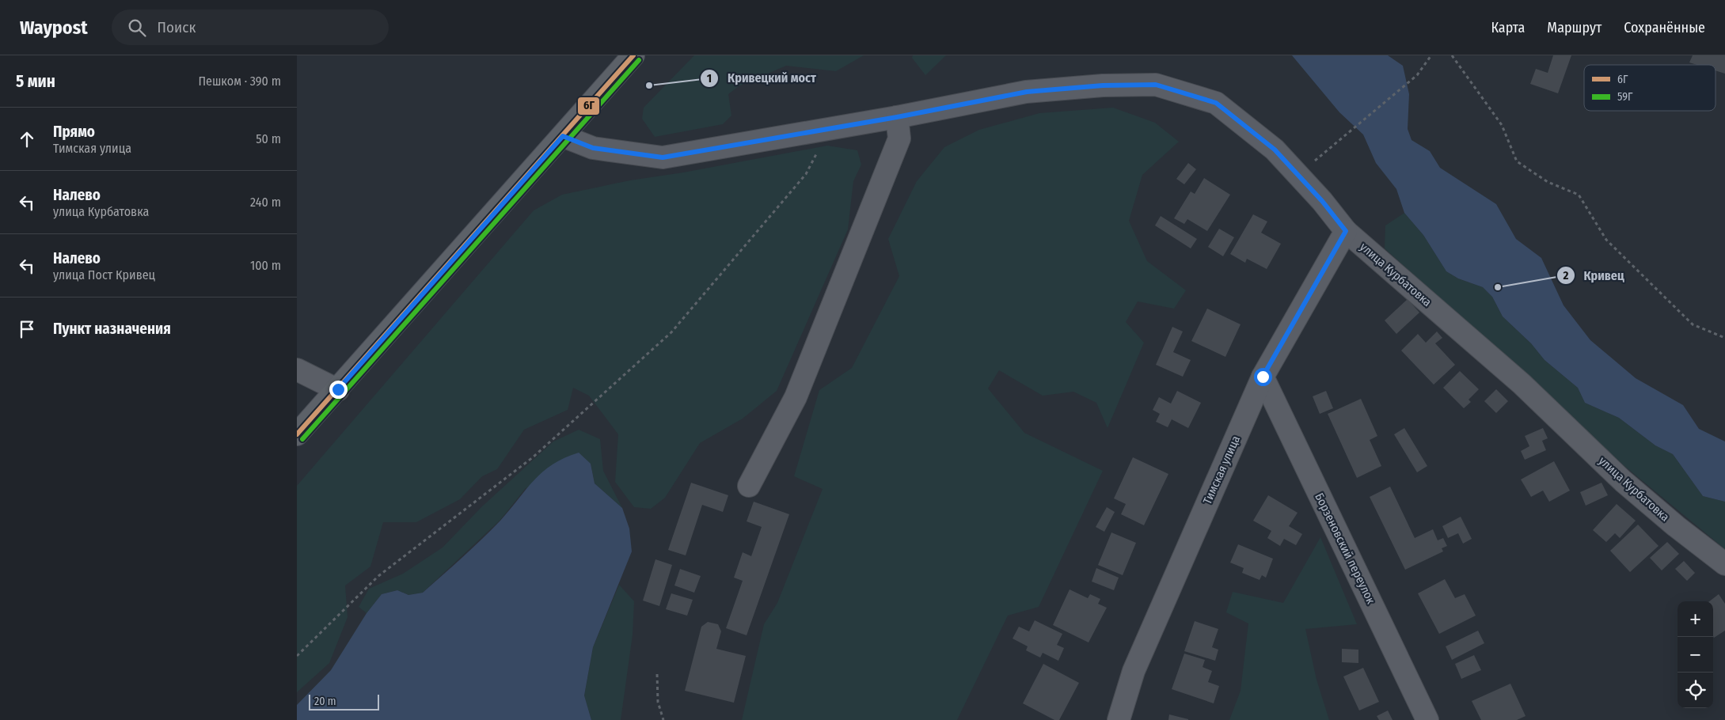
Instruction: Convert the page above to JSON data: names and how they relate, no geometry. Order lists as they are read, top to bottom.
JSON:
{
  "streets": {
    "street": ["улица Курбатовка", "Тимская улица", "Борзеновский переулок"]
  },
  "crossings": [
    ["улица Курбатовка", "Тимская улица"],
    ["Тимская улица", "Борзеновский переулок"]
  ],
  "places": ["Кривецкий мост", "Кривец"],
  "lines": ["transit line 6Г", "transit line 59Г"],
  "legend": ["6Г", "59Г"],
  "scale_bar": "20 m",
  "page": {
    "header": "Waypost",
    "search": "Поиск",
    "nav": ["Карта", "Маршрут", "Сохранённые"],
    "heading": ["5 мин", "Пешком · 390 m"],
    "list": [
      ["Прямо", "Тимская улица", "50 m"],
      ["Налево", "улица Курбатовка", "240 m"],
      ["Налево", "улица Пост Кривец", "100 m"],
      "Пункт назначения"
    ],
    "map_buttons": ["+", "−"],
    "scale": "20 m"
  }
}
